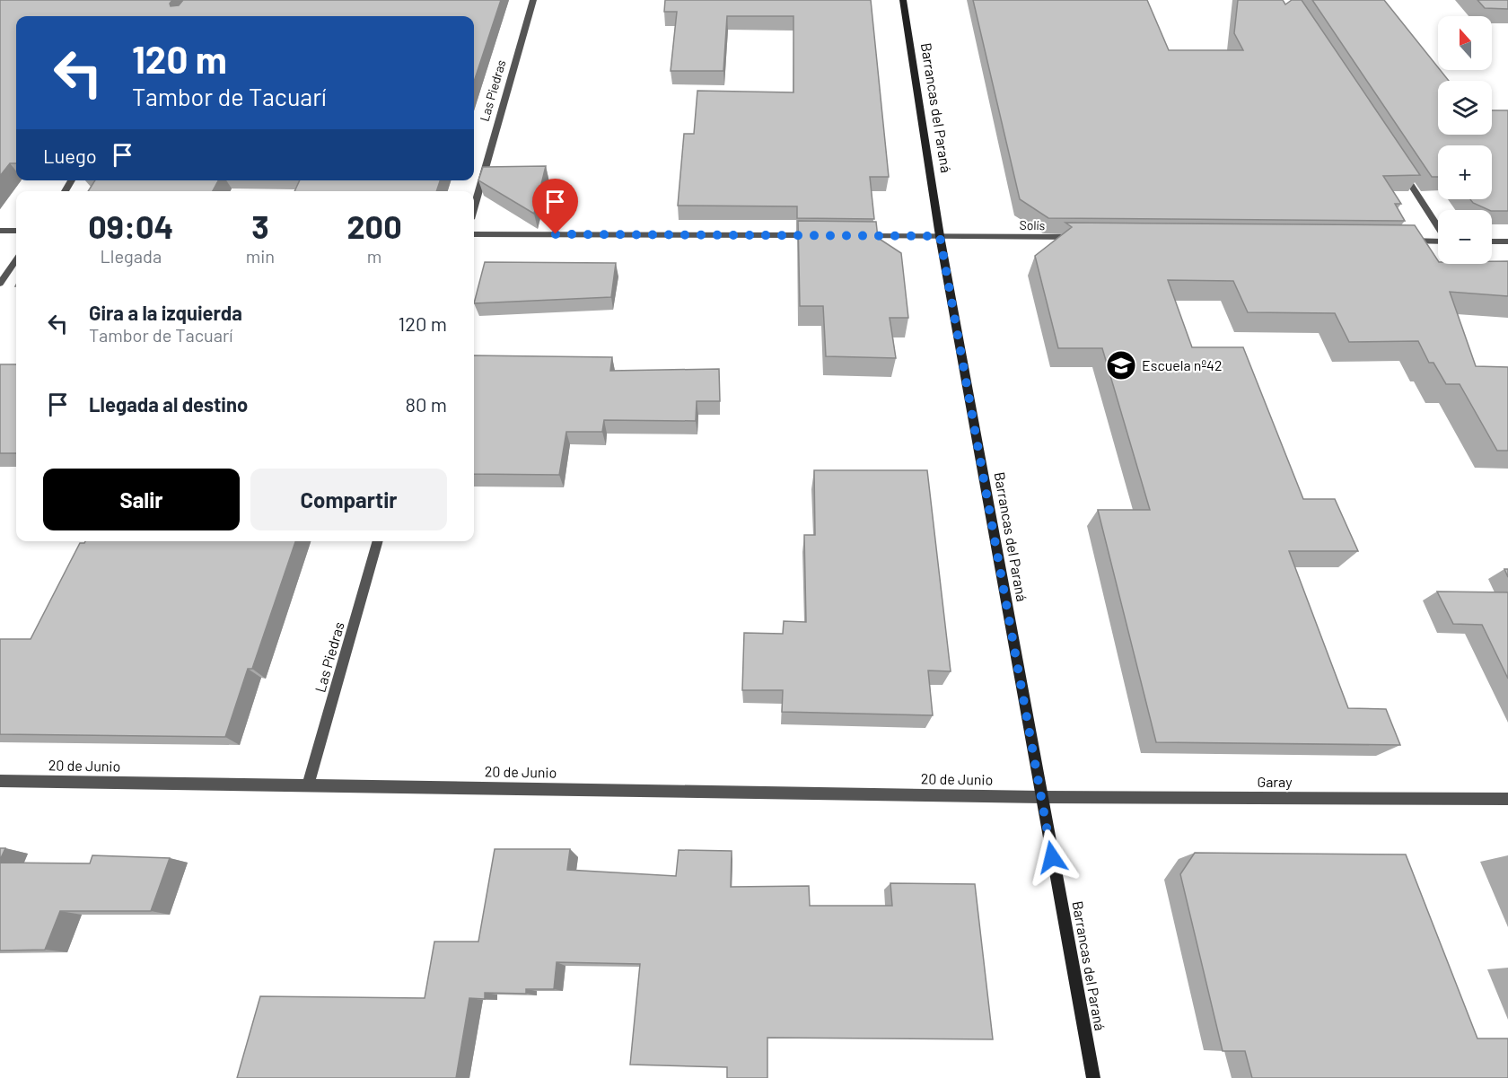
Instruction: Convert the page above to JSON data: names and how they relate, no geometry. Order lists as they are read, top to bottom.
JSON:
{
  "streets": {
    "main road": ["Barrancas del Paraná"],
    "street": [
      "Las Piedras",
      "Solís",
      "20 de Junio",
      "Garay"
    ]
  },
  "crossings": [
    ["Las Piedras", "20 de Junio"],
    ["Barrancas del Paraná", "Solís"],
    ["Barrancas del Paraná", "20 de Junio"],
    ["Barrancas del Paraná", "Garay"],
    ["20 de Junio", "Garay"]
  ],
  "places": {
    "school or university": ["Escuela nº42"]
  },
  "north": "top",
  "page": {
    "map_buttons": ["+", "−"],
    "turn": ["120 m", "Tambor de Tacuarí"],
    "then": "Luego",
    "eta": [
      "09:04",
      "Llegada",
      "3",
      "min",
      "200",
      "m"
    ],
    "list": [
      {
        "name": "Gira a la izquierda",
        "note": "Tambor de Tacuarí",
        "value": "120 m"
      },
      {
        "name": "Llegada al destino",
        "value": "80 m"
      }
    ],
    "buttons": ["Salir", "Compartir"]
  }
}
